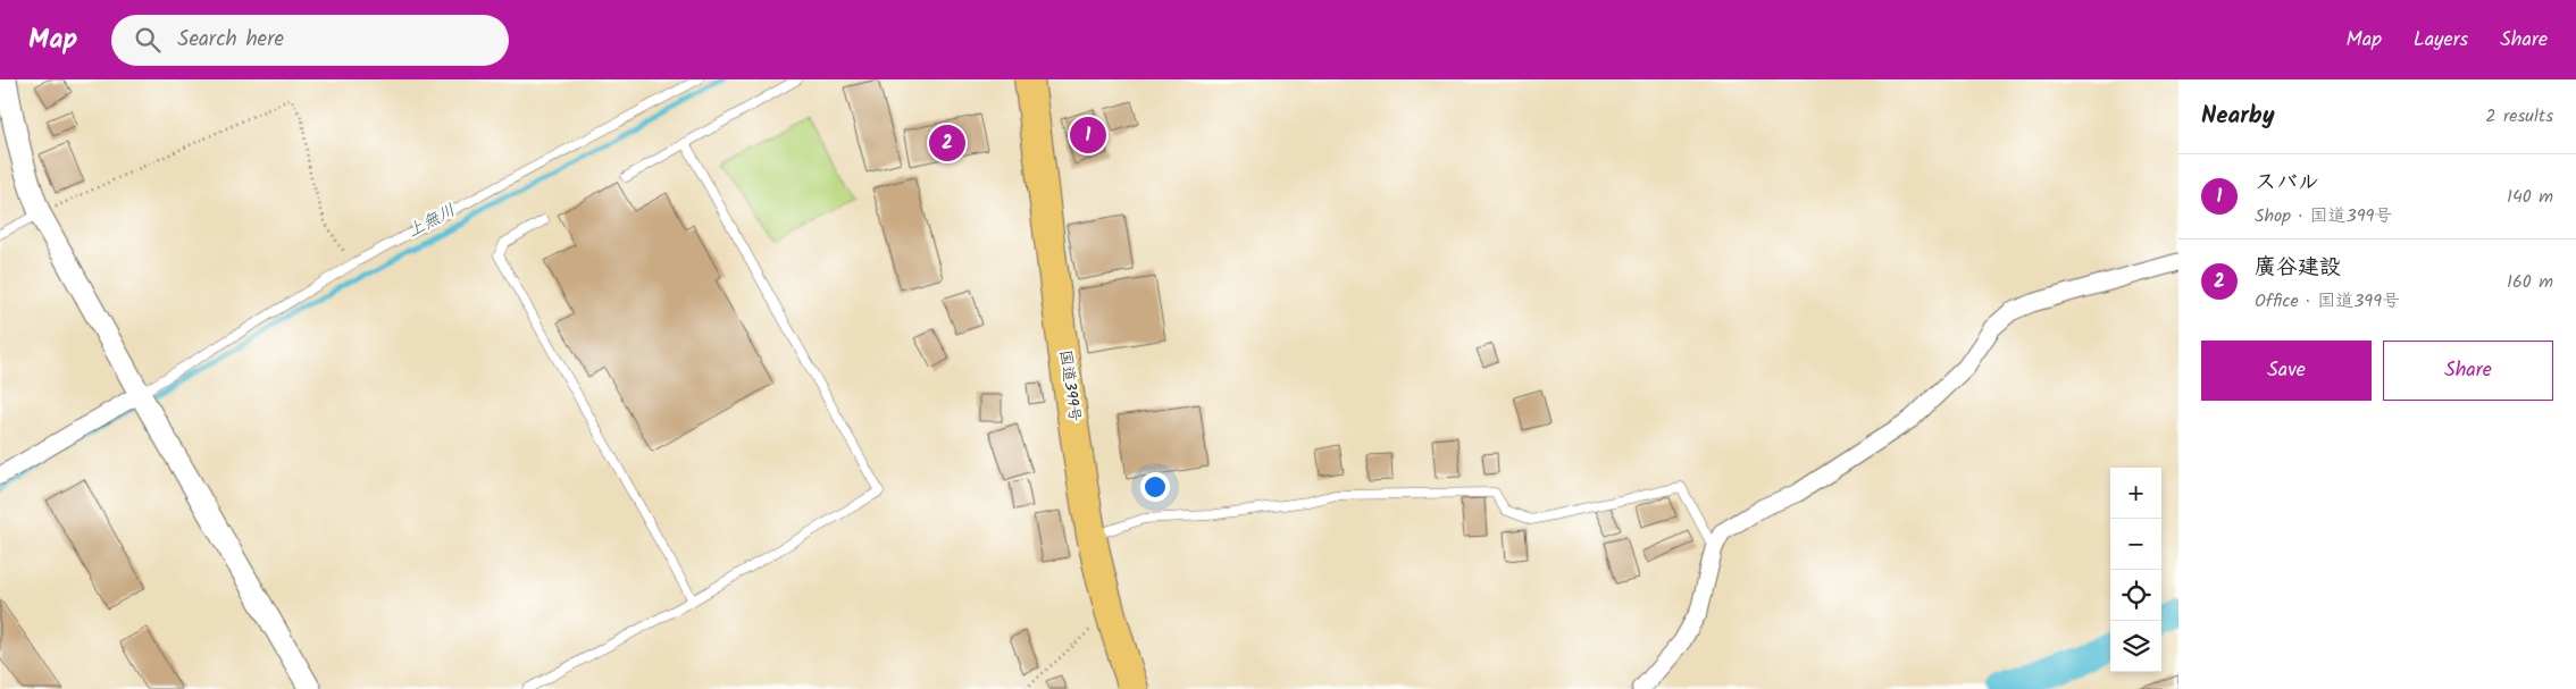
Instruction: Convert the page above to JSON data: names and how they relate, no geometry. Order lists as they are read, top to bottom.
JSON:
{
  "streets": {
    "highway": ["国道399号"]
  },
  "water": ["上無川"],
  "page": {
    "header": "Map",
    "search": "Search here",
    "nav": ["Map", "Layers", "Share"],
    "heading": ["Nearby", "2 results"],
    "pins": ["1", "2"],
    "list": [
      {
        "mark": "1",
        "name": "スバル",
        "note": "Shop · 国道399号",
        "value": "140 m"
      },
      {
        "mark": "2",
        "name": "廣谷建設",
        "note": "Office · 国道399号",
        "value": "160 m"
      }
    ],
    "buttons": ["Save", "Share"],
    "map_buttons": ["+", "−"]
  }
}
